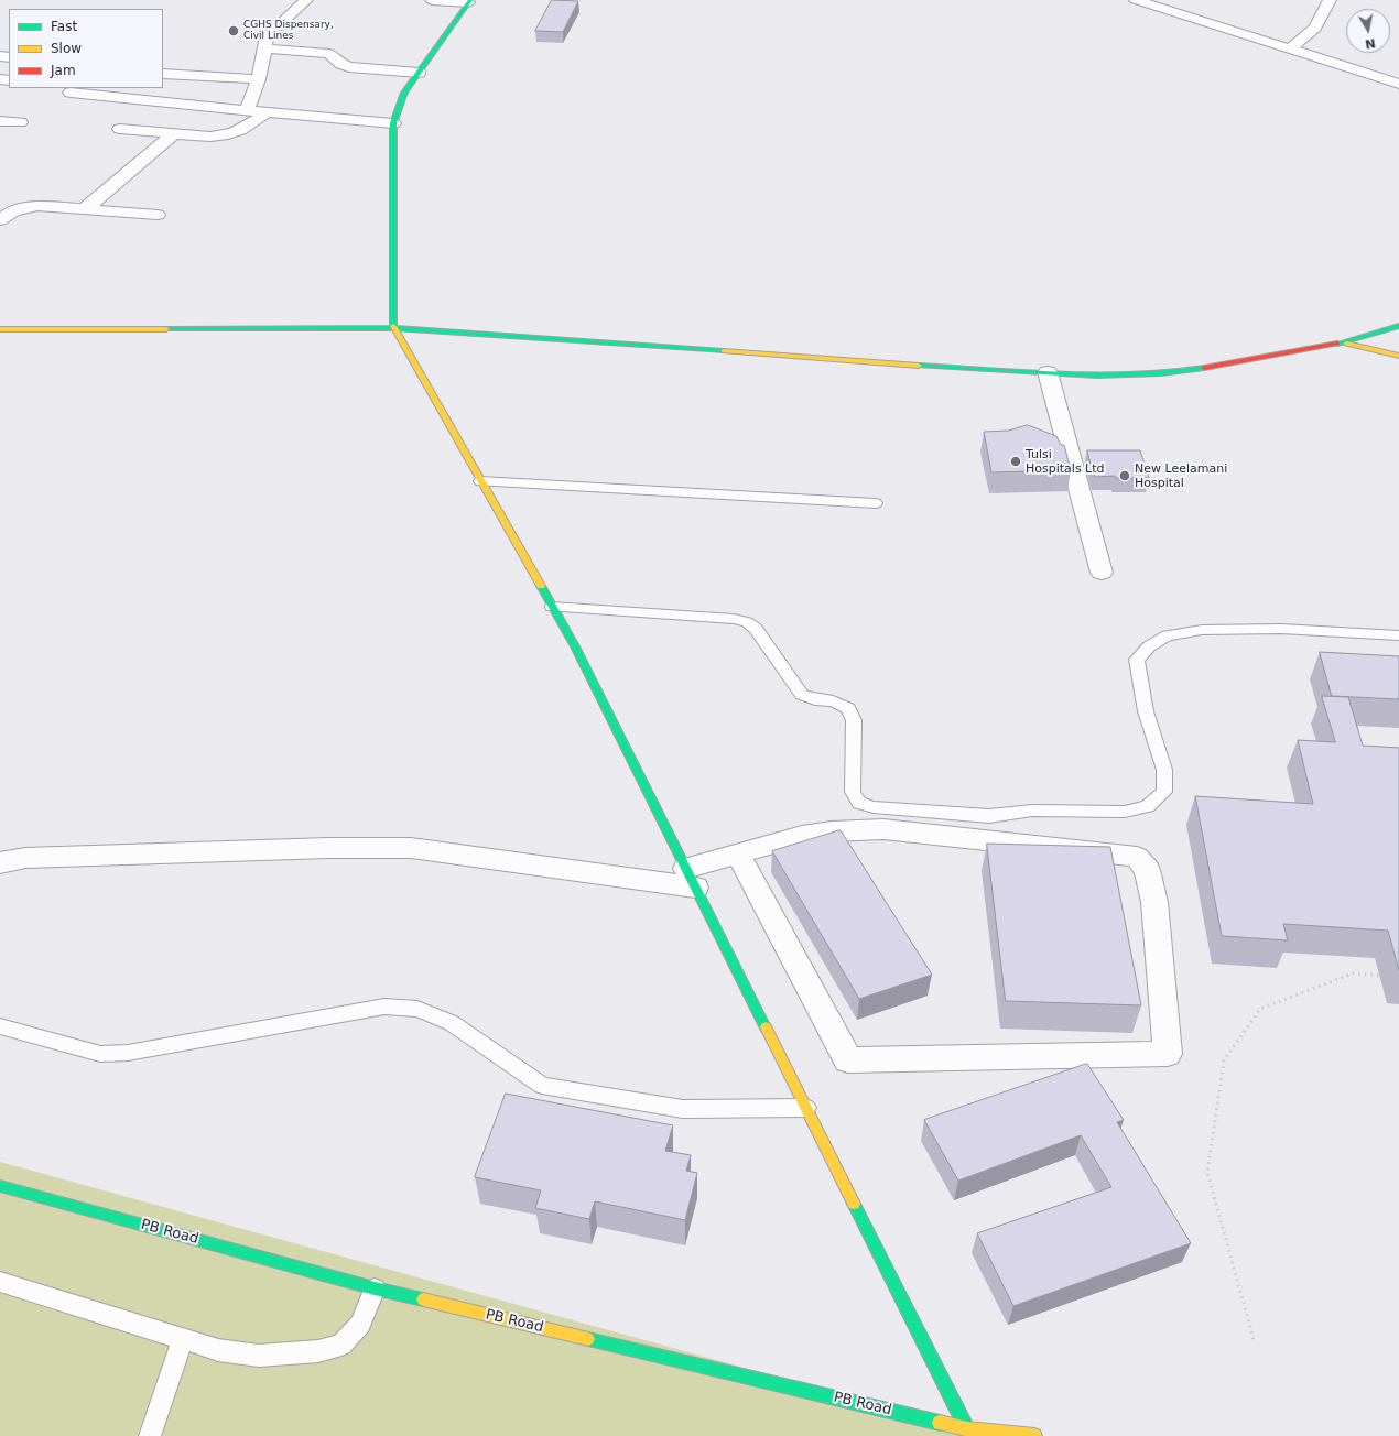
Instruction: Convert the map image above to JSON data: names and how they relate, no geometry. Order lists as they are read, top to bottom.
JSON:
{
  "streets": {
    "street": ["PB Road"]
  },
  "places": ["CGHS Dispensary, Civil Lines", "Tulsi Hospitals Ltd", "New Leelamani Hospital"],
  "legend": ["Fast", "Slow", "Jam"],
  "north": "bottom"
}
